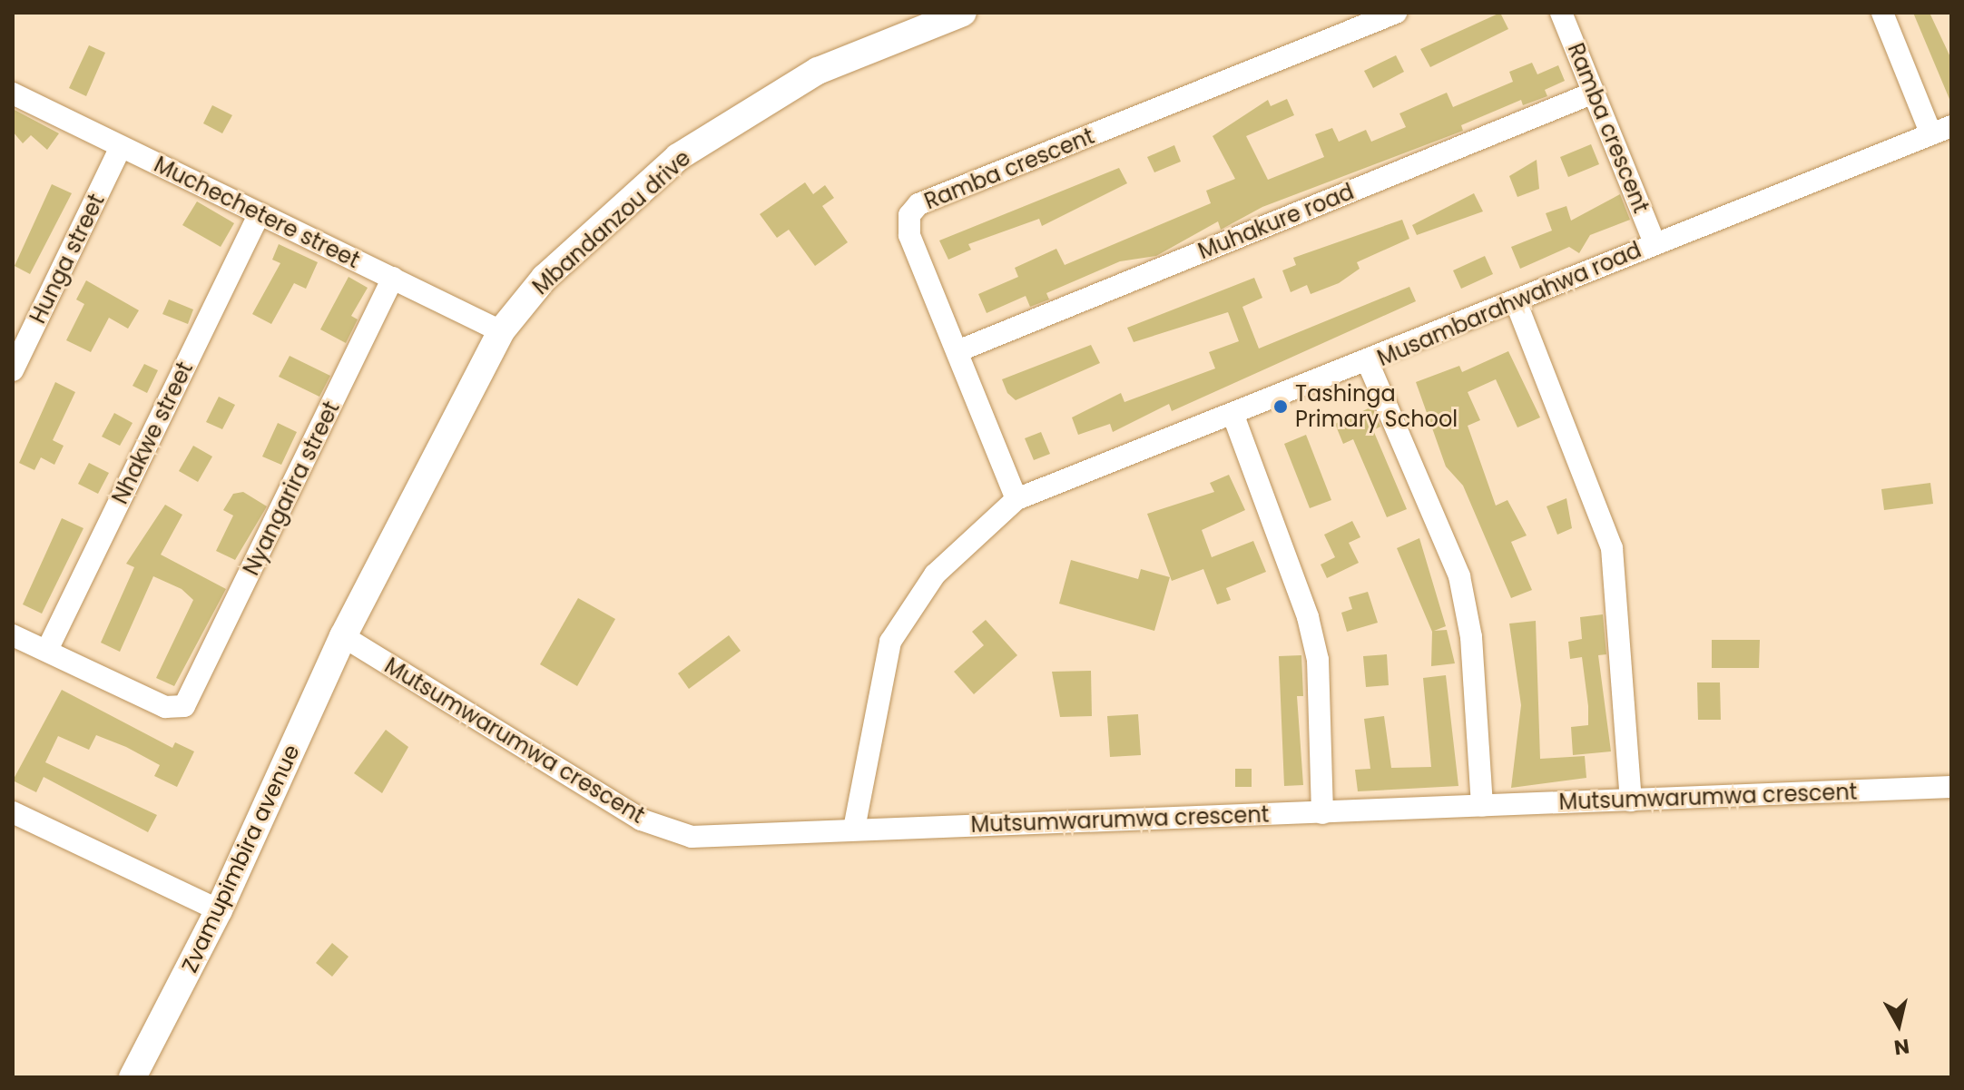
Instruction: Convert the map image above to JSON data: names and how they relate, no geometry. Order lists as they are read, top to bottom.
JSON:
{
  "streets": {
    "street": [
      "Ramba crescent",
      "Muchechetere street",
      "Muhakure road",
      "Mbandanzou drive",
      "Hunga street",
      "Musambarahwahwa road",
      "Nhakwe street",
      "Nyangarira street",
      "Mutsumwarumwa crescent",
      "Zvamupimbira avenue"
    ]
  },
  "crossings": [
    ["Ramba crescent", "Muhakure road"],
    ["Ramba crescent", "Musambarahwahwa road"],
    ["Muchechetere street", "Mbandanzou drive"],
    ["Muchechetere street", "Hunga street"],
    ["Muchechetere street", "Nhakwe street"],
    ["Muchechetere street", "Nyangarira street"],
    ["Mbandanzou drive", "Mutsumwarumwa crescent"],
    ["Mbandanzou drive", "Zvamupimbira avenue"],
    ["Musambarahwahwa road", "Mutsumwarumwa crescent"],
    ["Nhakwe street", "Nyangarira street"],
    ["Mutsumwarumwa crescent", "Zvamupimbira avenue"]
  ],
  "places": ["Tashinga Primary School"],
  "north": "bottom"
}
